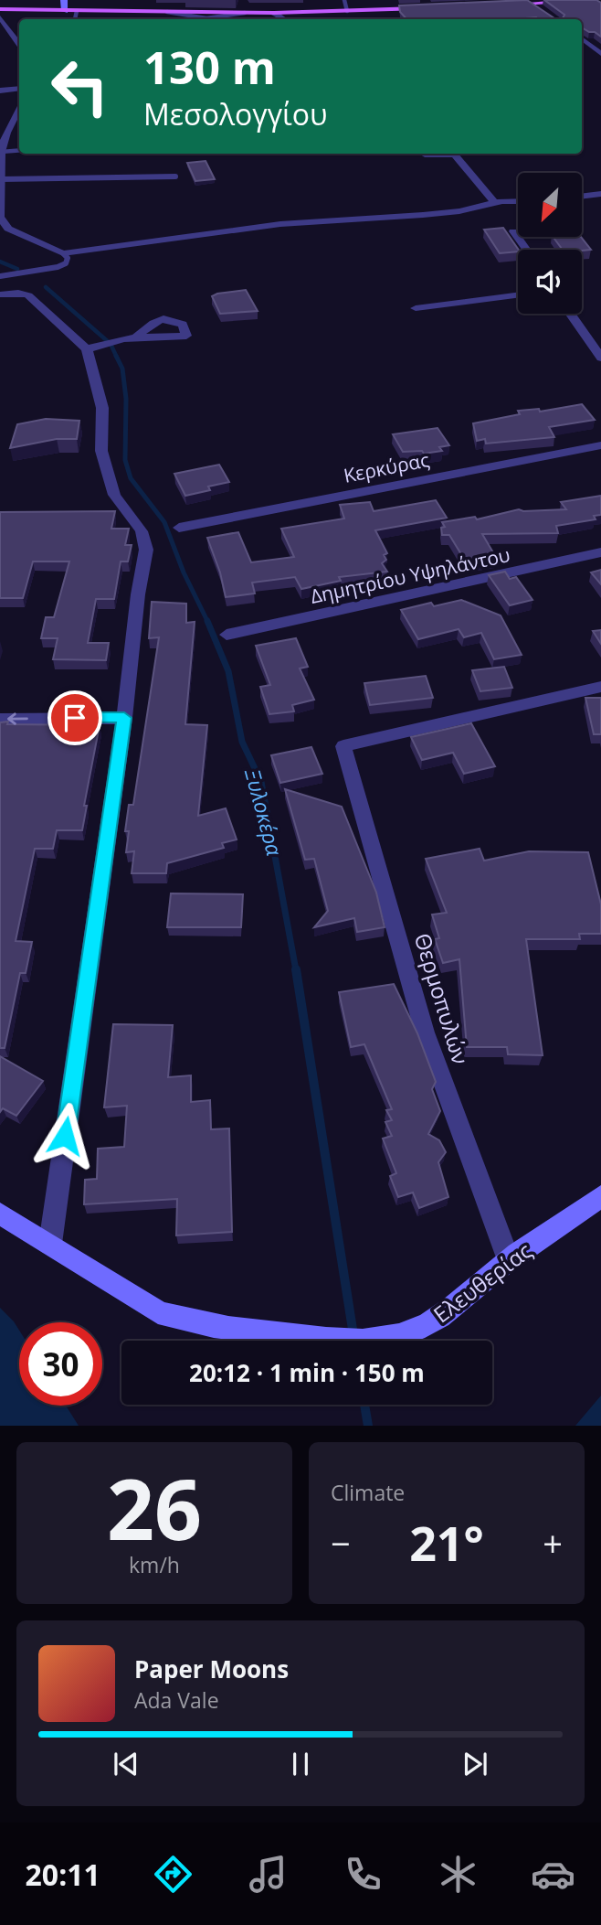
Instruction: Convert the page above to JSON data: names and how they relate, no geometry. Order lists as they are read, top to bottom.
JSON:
{
  "streets": {
    "street": [
      "Κερκύρας",
      "Δημητρίου Υψηλάντου",
      "Θερμοπυλών",
      "Ελευθερίας"
    ]
  },
  "crossings": [
    ["Θερμοπυλών", "Ελευθερίας"]
  ],
  "water": ["Ξυλοκέρα"],
  "north": "bottom left",
  "page": {
    "turn": ["130 m", "Μεσολογγίου"],
    "limit": "30",
    "trip": "20:12 · 1 min · 150 m",
    "tile": [
      ["26", "km/h"],
      "Climate"
    ],
    "heat": ["−", "21°", "+"],
    "song": ["Paper Moons", "Ada Vale"],
    "tabs": "20:11"
  }
}
